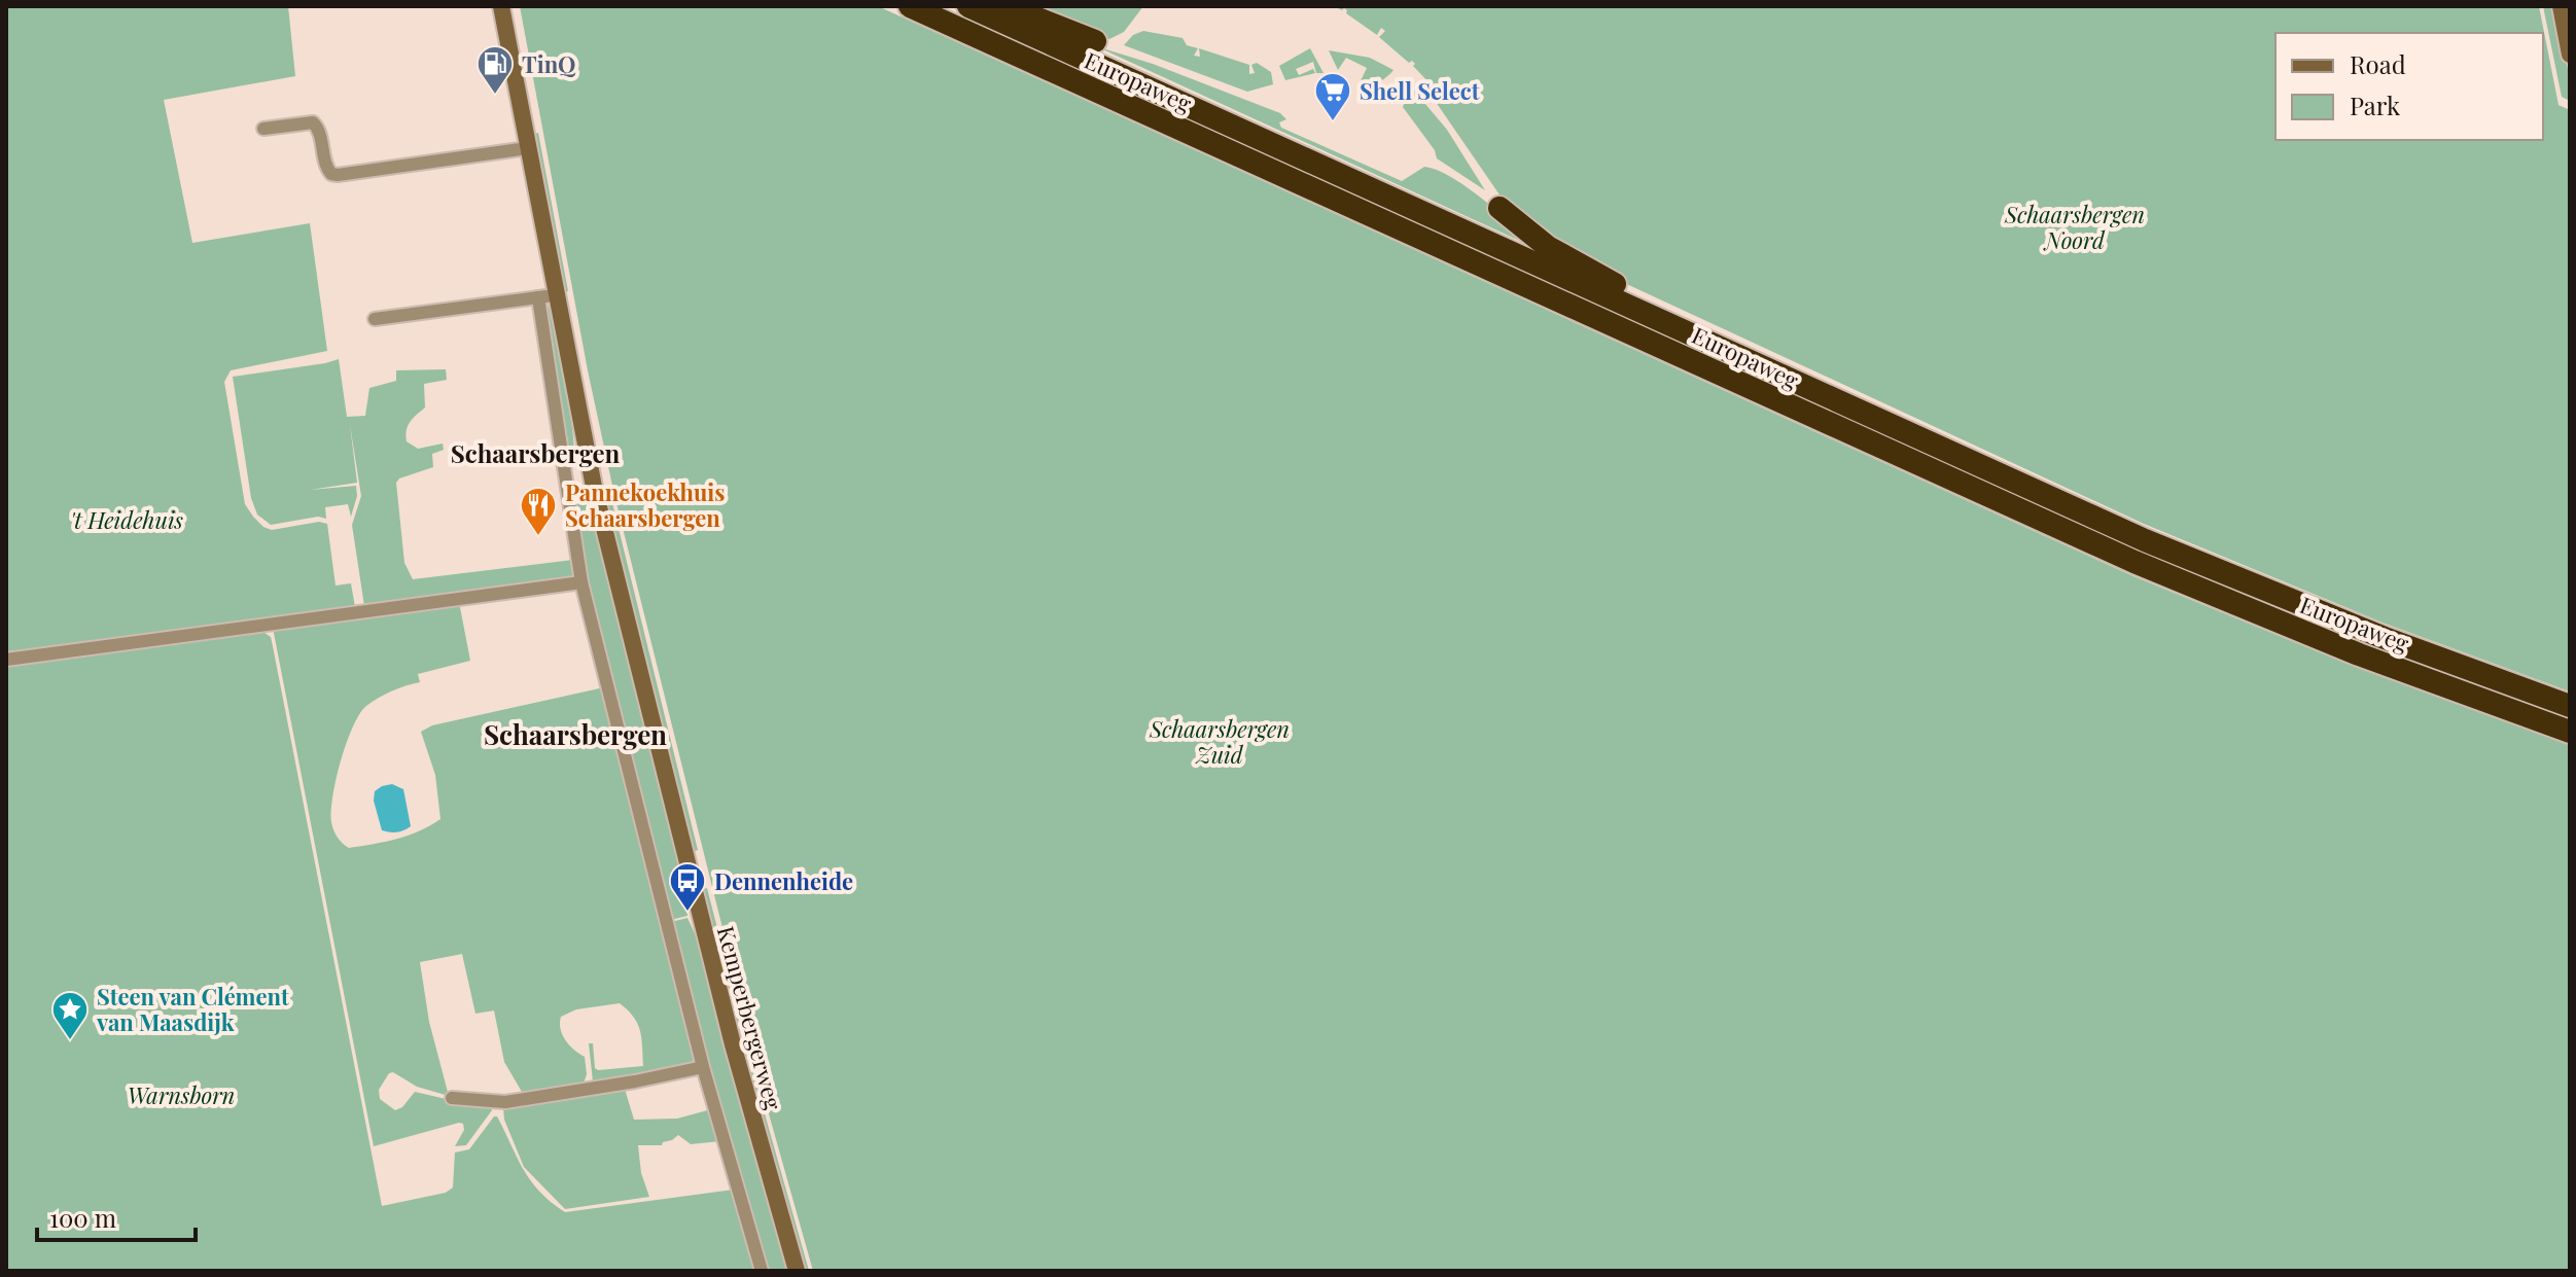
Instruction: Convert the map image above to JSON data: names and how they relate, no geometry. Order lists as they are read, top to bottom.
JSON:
{
  "streets": {
    "highway": ["Europaweg"],
    "main road": ["Kemperbergerweg"]
  },
  "districts": ["Schaarsbergen", "Schaarsbergen"],
  "parks": [
    "Schaarsbergen Noord",
    "'t Heidehuis",
    "Schaarsbergen Zuid",
    "Warnsborn"
  ],
  "places": {
    "fuel station": ["TinQ"],
    "supermarket": ["Shell Select"],
    "restaurant": ["Pannekoekhuis Schaarsbergen"],
    "bus stop": ["Dennenheide"],
    "place": ["Steen van Clément van Maasdijk"]
  },
  "legend": ["Road", "Park"],
  "scale_bar": "100 m"
}
